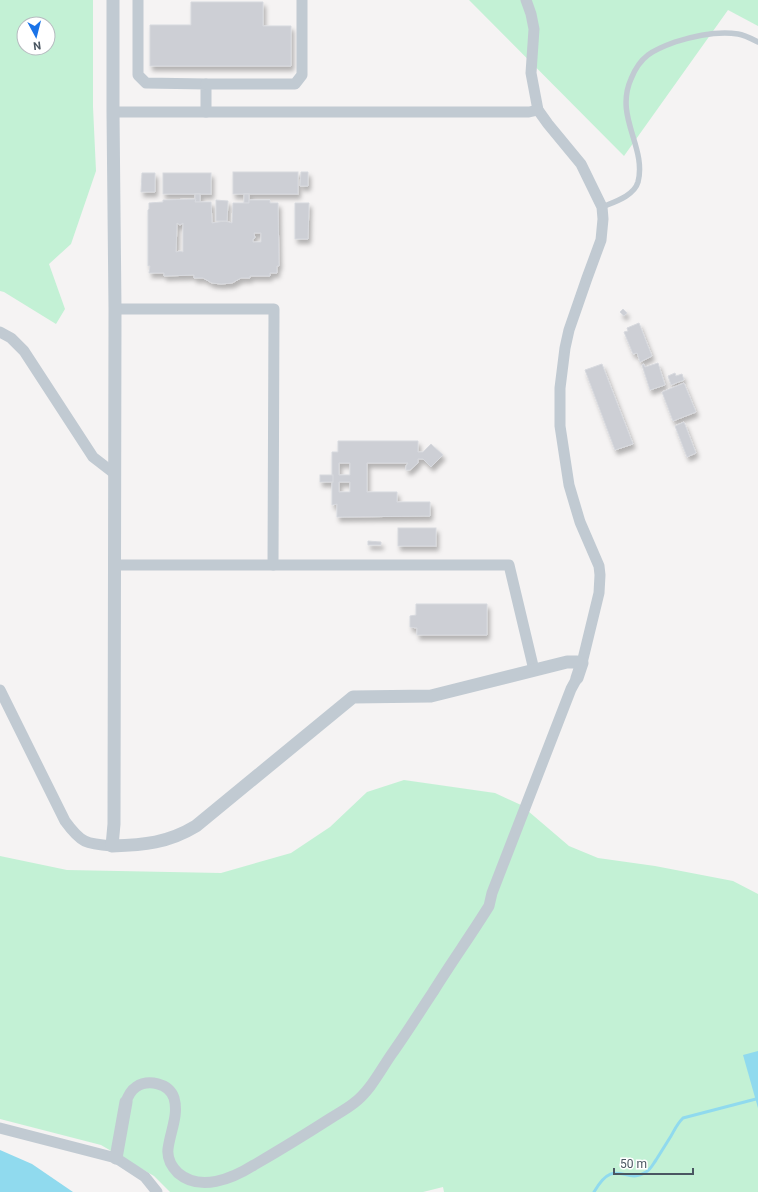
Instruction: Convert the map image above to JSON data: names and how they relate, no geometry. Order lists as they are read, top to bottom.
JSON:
{
  "scale_bar": "50 m",
  "north": "bottom"
}
